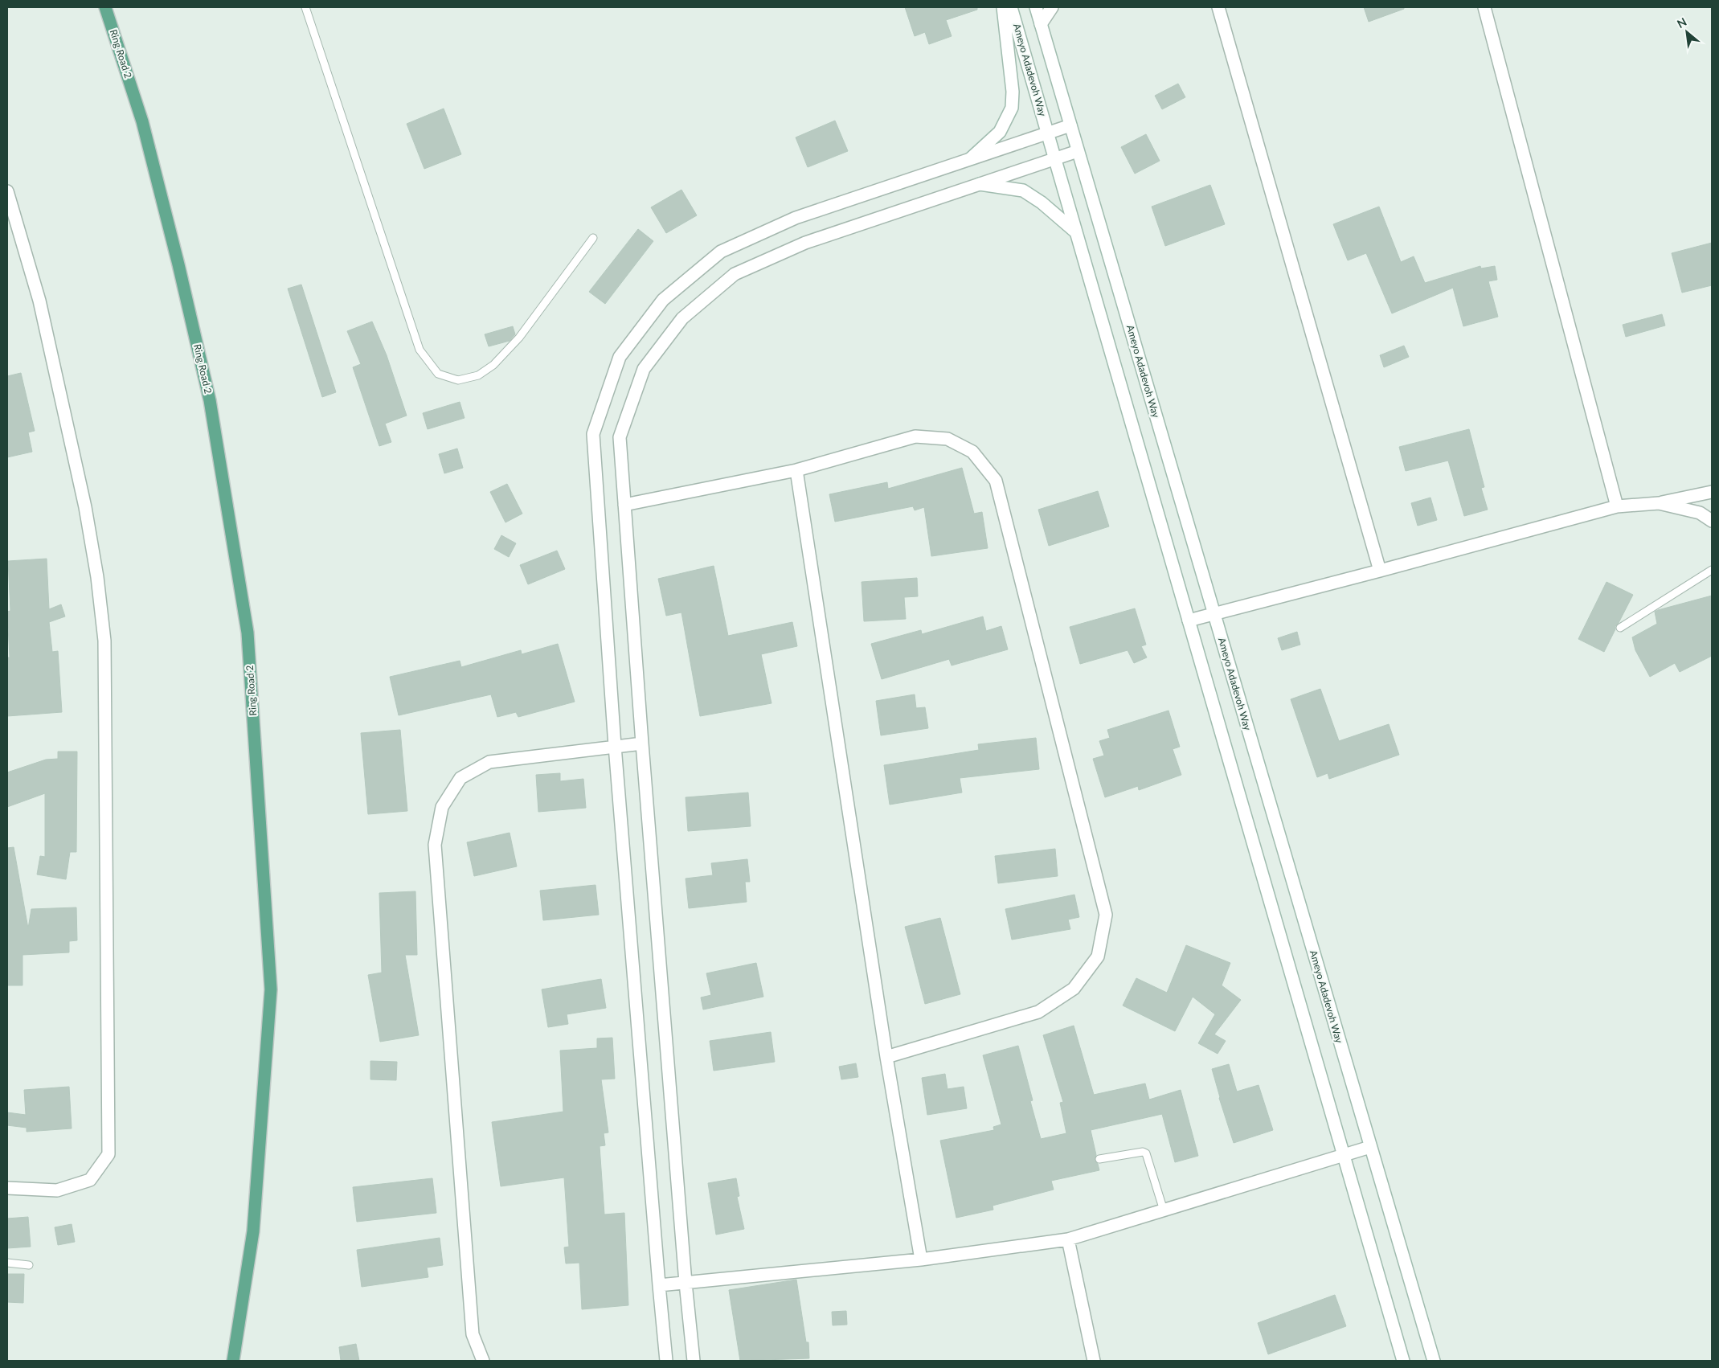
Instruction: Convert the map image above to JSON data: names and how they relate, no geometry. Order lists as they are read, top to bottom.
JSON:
{
  "streets": {
    "main road": ["Ring Road 2"],
    "street": ["Ameyo Adadevoh Way"]
  },
  "north": "top left"
}
